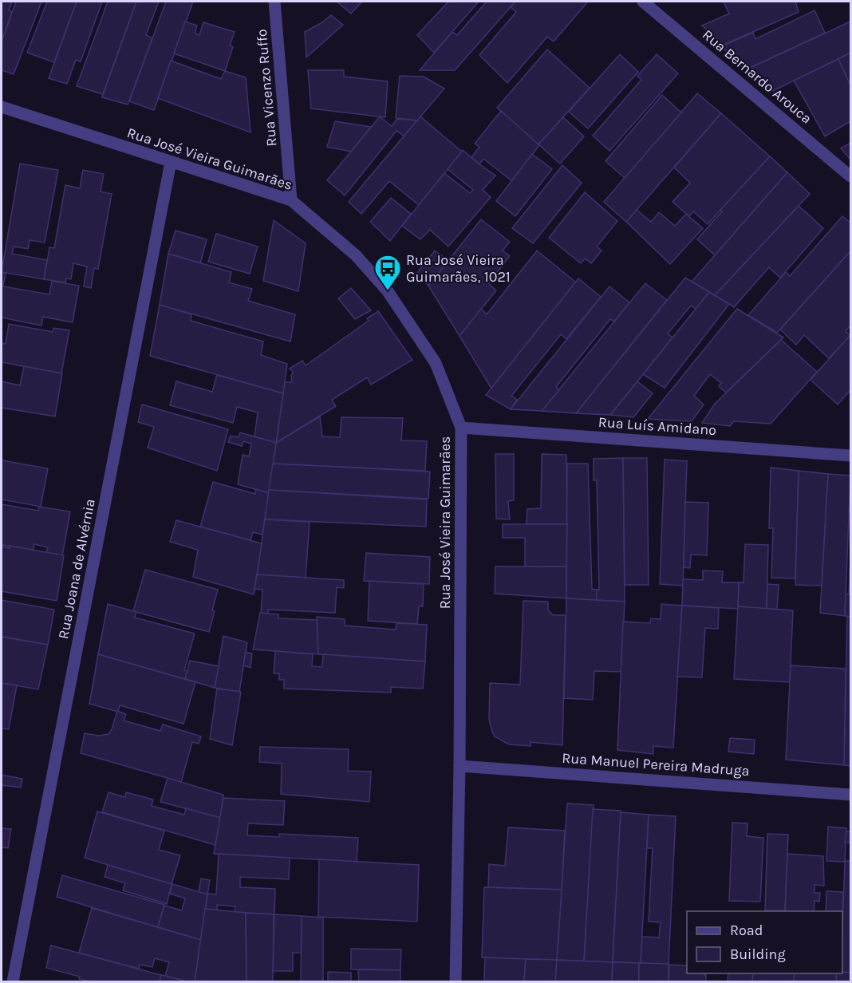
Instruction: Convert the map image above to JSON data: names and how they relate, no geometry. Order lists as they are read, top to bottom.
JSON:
{
  "streets": {
    "street": [
      "Rua Bernardo Arouca",
      "Rua Vicenzo Ruffo",
      "Rua José Vieira Guimarães",
      "Rua Luís Amidano",
      "Rua Joana de Alvérnia",
      "Rua Manuel Pereira Madruga"
    ]
  },
  "crossings": [
    ["Rua Vicenzo Ruffo", "Rua José Vieira Guimarães"],
    ["Rua José Vieira Guimarães", "Rua Luís Amidano"],
    ["Rua José Vieira Guimarães", "Rua Joana de Alvérnia"],
    ["Rua José Vieira Guimarães", "Rua Manuel Pereira Madruga"]
  ],
  "places": {
    "bus stop": ["Rua José Vieira Guimarães, 1021"]
  },
  "legend": ["Road", "Building"]
}
